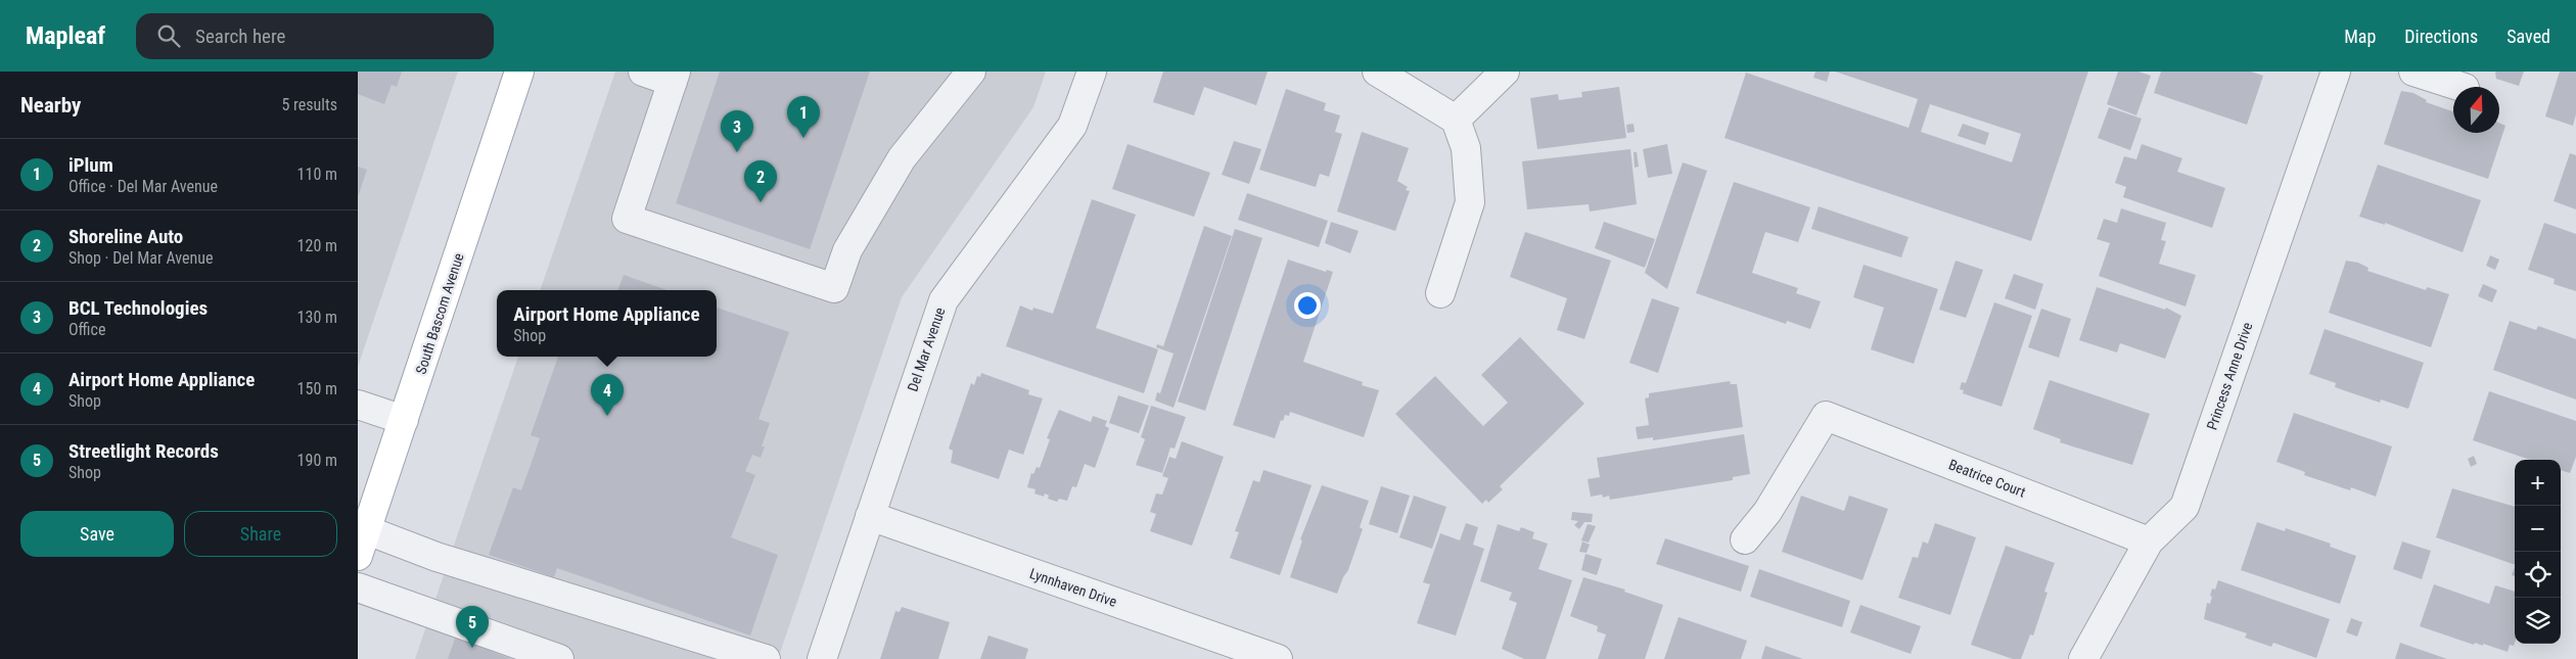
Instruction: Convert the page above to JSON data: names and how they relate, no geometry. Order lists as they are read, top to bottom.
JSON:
{
  "streets": {
    "main road": ["South Bascom Avenue"],
    "street": [
      "Del Mar Avenue",
      "Princess Anne Drive",
      "Beatrice Court",
      "Lynnhaven Drive"
    ]
  },
  "crossings": [
    ["Del Mar Avenue", "Lynnhaven Drive"],
    ["Princess Anne Drive", "Beatrice Court"]
  ],
  "north": "top",
  "page": {
    "header": "Mapleaf",
    "search": "Search here",
    "nav": ["Map", "Directions", "Saved"],
    "heading": ["Nearby", "5 results"],
    "pins": [
      "1",
      "3",
      "2",
      "4",
      "5"
    ],
    "list": [
      {
        "mark": "1",
        "name": "iPlum",
        "note": "Office · Del Mar Avenue",
        "value": "110 m"
      },
      {
        "mark": "2",
        "name": "Shoreline Auto",
        "note": "Shop · Del Mar Avenue",
        "value": "120 m"
      },
      {
        "mark": "3",
        "name": "BCL Technologies",
        "note": "Office",
        "value": "130 m"
      },
      {
        "mark": "4",
        "name": "Airport Home Appliance",
        "note": "Shop",
        "value": "150 m"
      },
      {
        "mark": "5",
        "name": "Streetlight Records",
        "note": "Shop",
        "value": "190 m"
      }
    ],
    "popup": ["Airport Home Appliance", "Shop"],
    "map_buttons": ["+", "−"],
    "buttons": ["Save", "Share"]
  }
}
